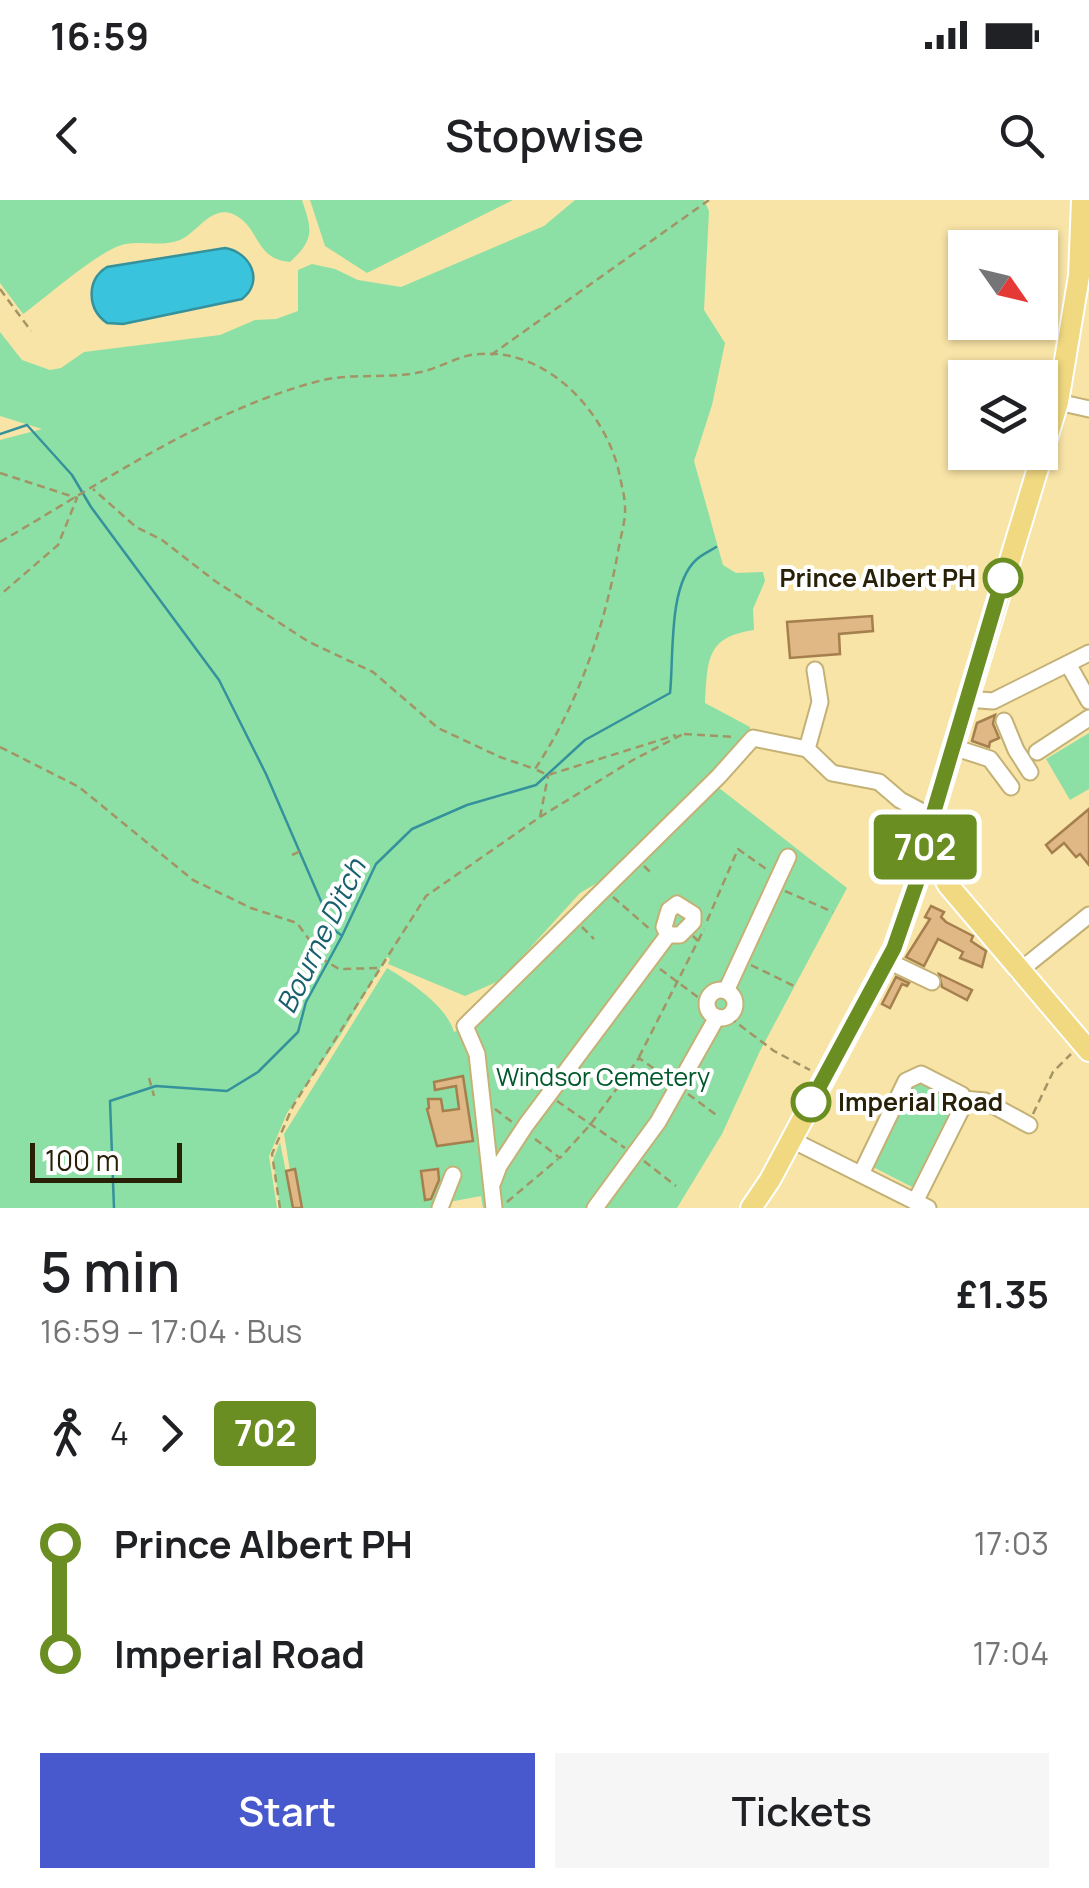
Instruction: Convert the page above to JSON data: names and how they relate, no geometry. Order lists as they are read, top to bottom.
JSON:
{
  "water": ["Bourne Ditch"],
  "parks": ["Windsor Cemetery"],
  "places": ["Prince Albert PH", "Imperial Road"],
  "lines": ["bus line 702"],
  "scale_bar": "100 m",
  "north": "bottom right",
  "page": {
    "status": "16:59",
    "header": "Stopwise",
    "on_map": "702",
    "scale": "100 m",
    "heading": ["5 min", "16:59 – 17:04 · Bus", "£1.35"],
    "legs": ["4", "702"],
    "list": [
      {
        "name": "Prince Albert PH",
        "value": "17:03"
      },
      {
        "name": "Imperial Road",
        "value": "17:04"
      }
    ],
    "buttons": ["Start", "Tickets"]
  }
}
